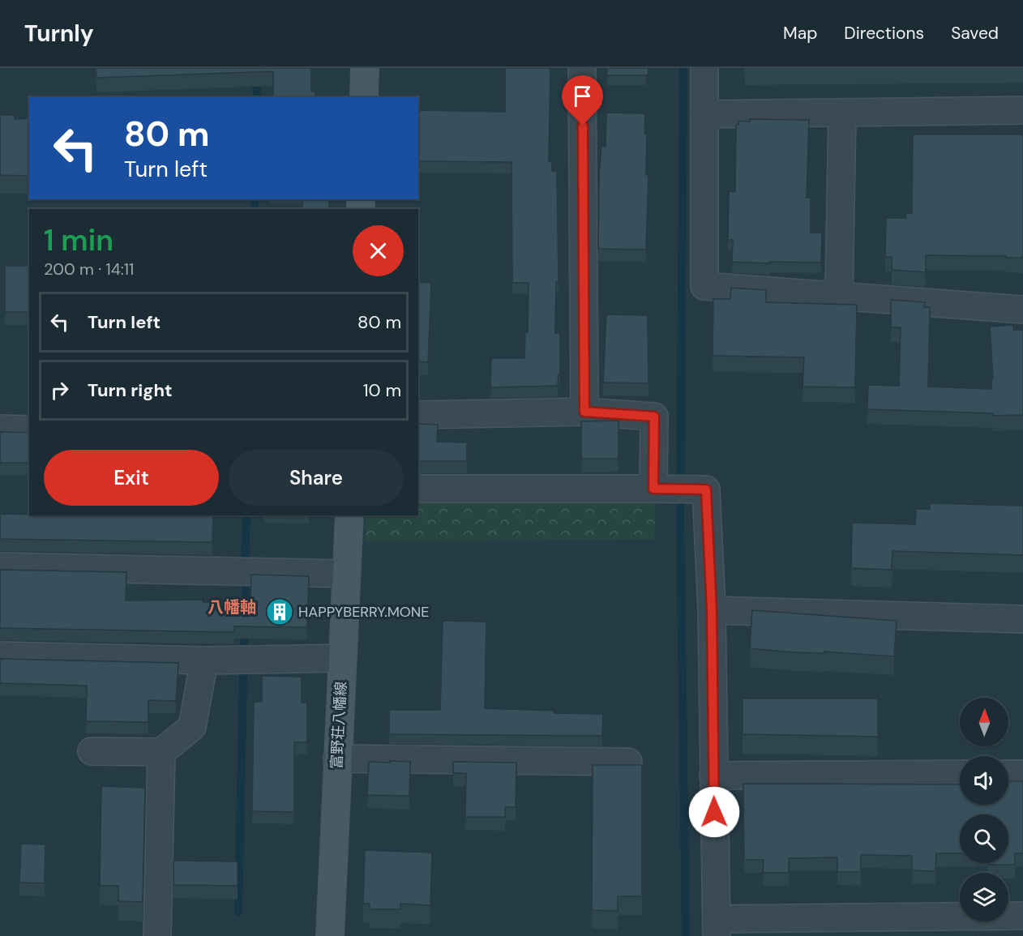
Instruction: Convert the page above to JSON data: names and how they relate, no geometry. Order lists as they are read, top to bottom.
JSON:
{
  "streets": {
    "main road": ["富野荘八幡線"]
  },
  "districts": ["八幡軸"],
  "places": {
    "building": ["HAPPYBERRY.MONE"]
  },
  "north": "top",
  "page": {
    "header": "Turnly",
    "nav": ["Map", "Directions", "Saved"],
    "turn": ["80 m", "Turn left"],
    "heading": ["1 min", "200 m · 14:11"],
    "list": [
      {
        "name": "Turn left",
        "value": "80 m"
      },
      {
        "name": "Turn right",
        "value": "10 m"
      }
    ],
    "buttons": ["Exit", "Share"]
  }
}
